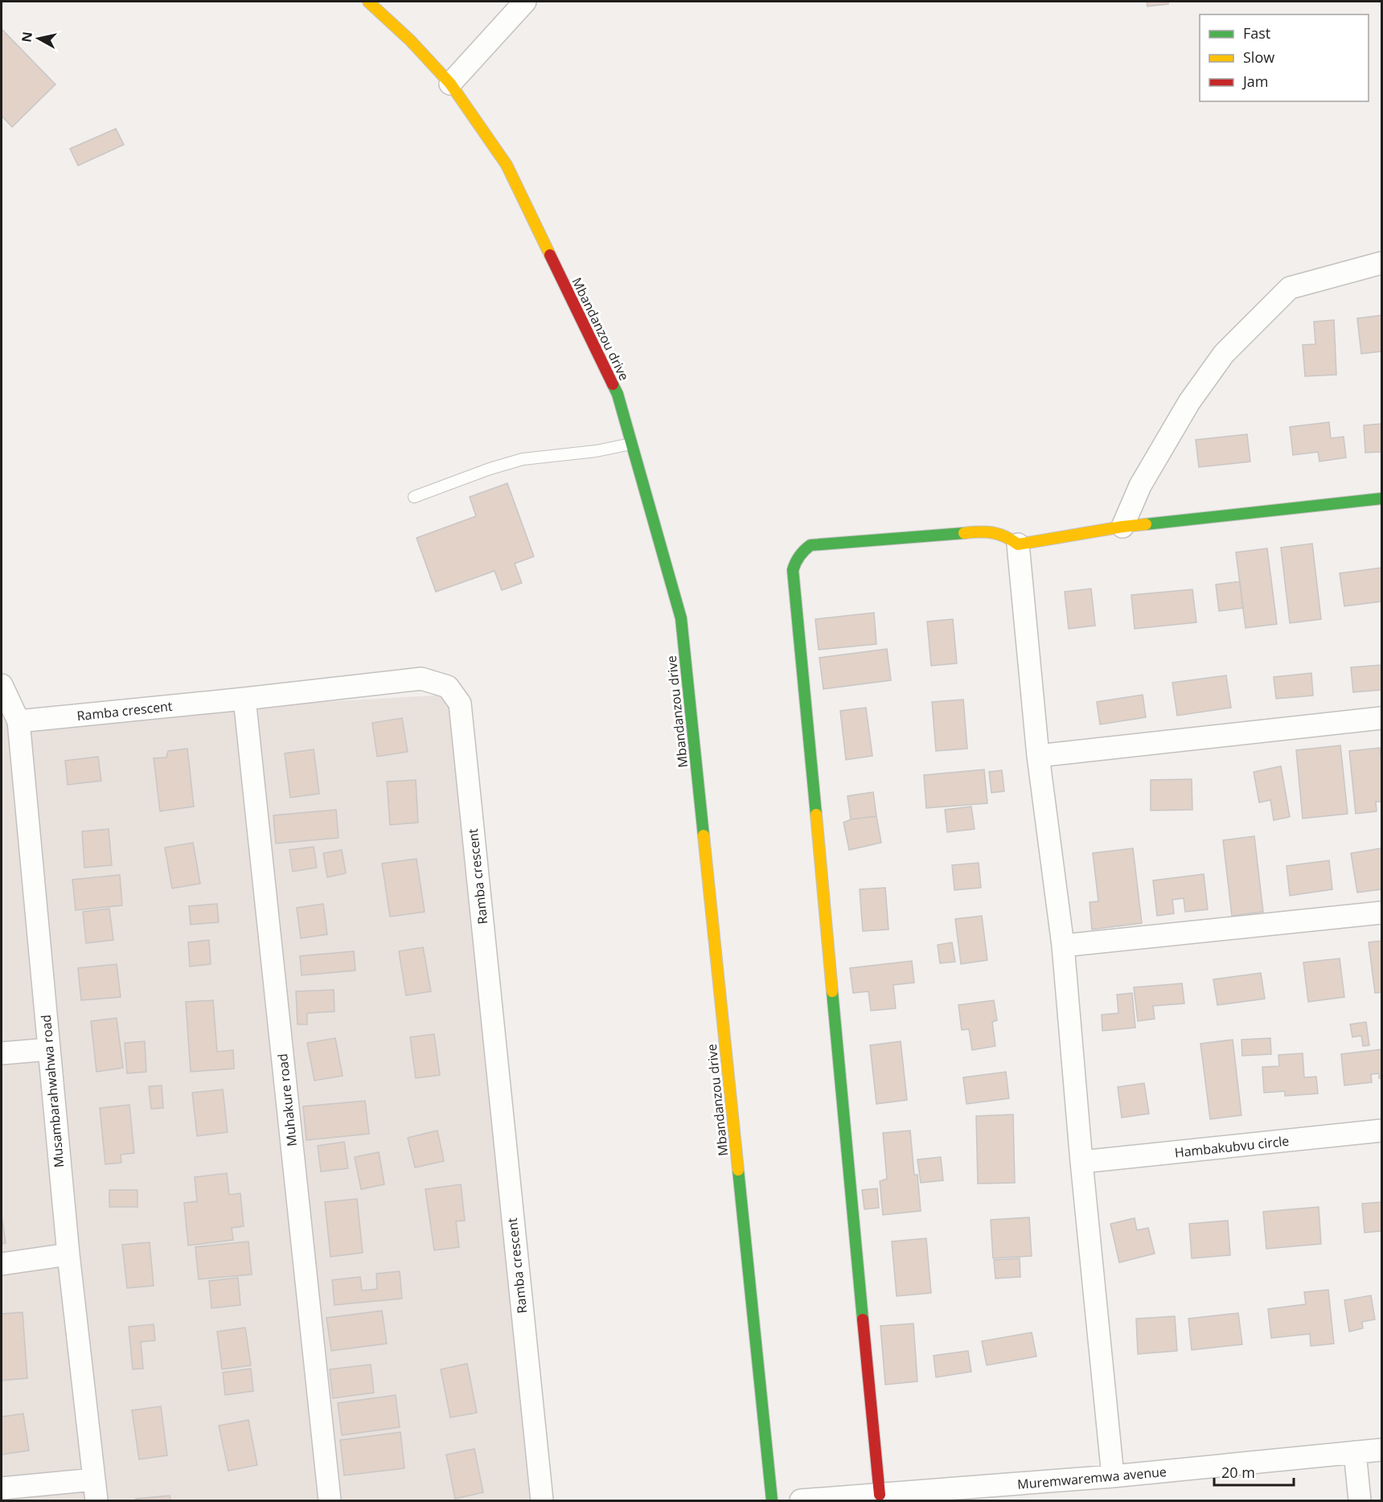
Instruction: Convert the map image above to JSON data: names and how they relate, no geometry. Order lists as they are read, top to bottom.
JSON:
{
  "streets": {
    "street": [
      "Mbandanzou drive",
      "Ramba crescent",
      "Musambarahwahwa road",
      "Muhakure road",
      "Hambakubvu circle",
      "Muremwaremwa avenue"
    ]
  },
  "crossings": [
    ["Ramba crescent", "Musambarahwahwa road"],
    ["Ramba crescent", "Muhakure road"]
  ],
  "legend": ["Fast", "Slow", "Jam"],
  "scale_bar": "20 m",
  "north": "left"
}
